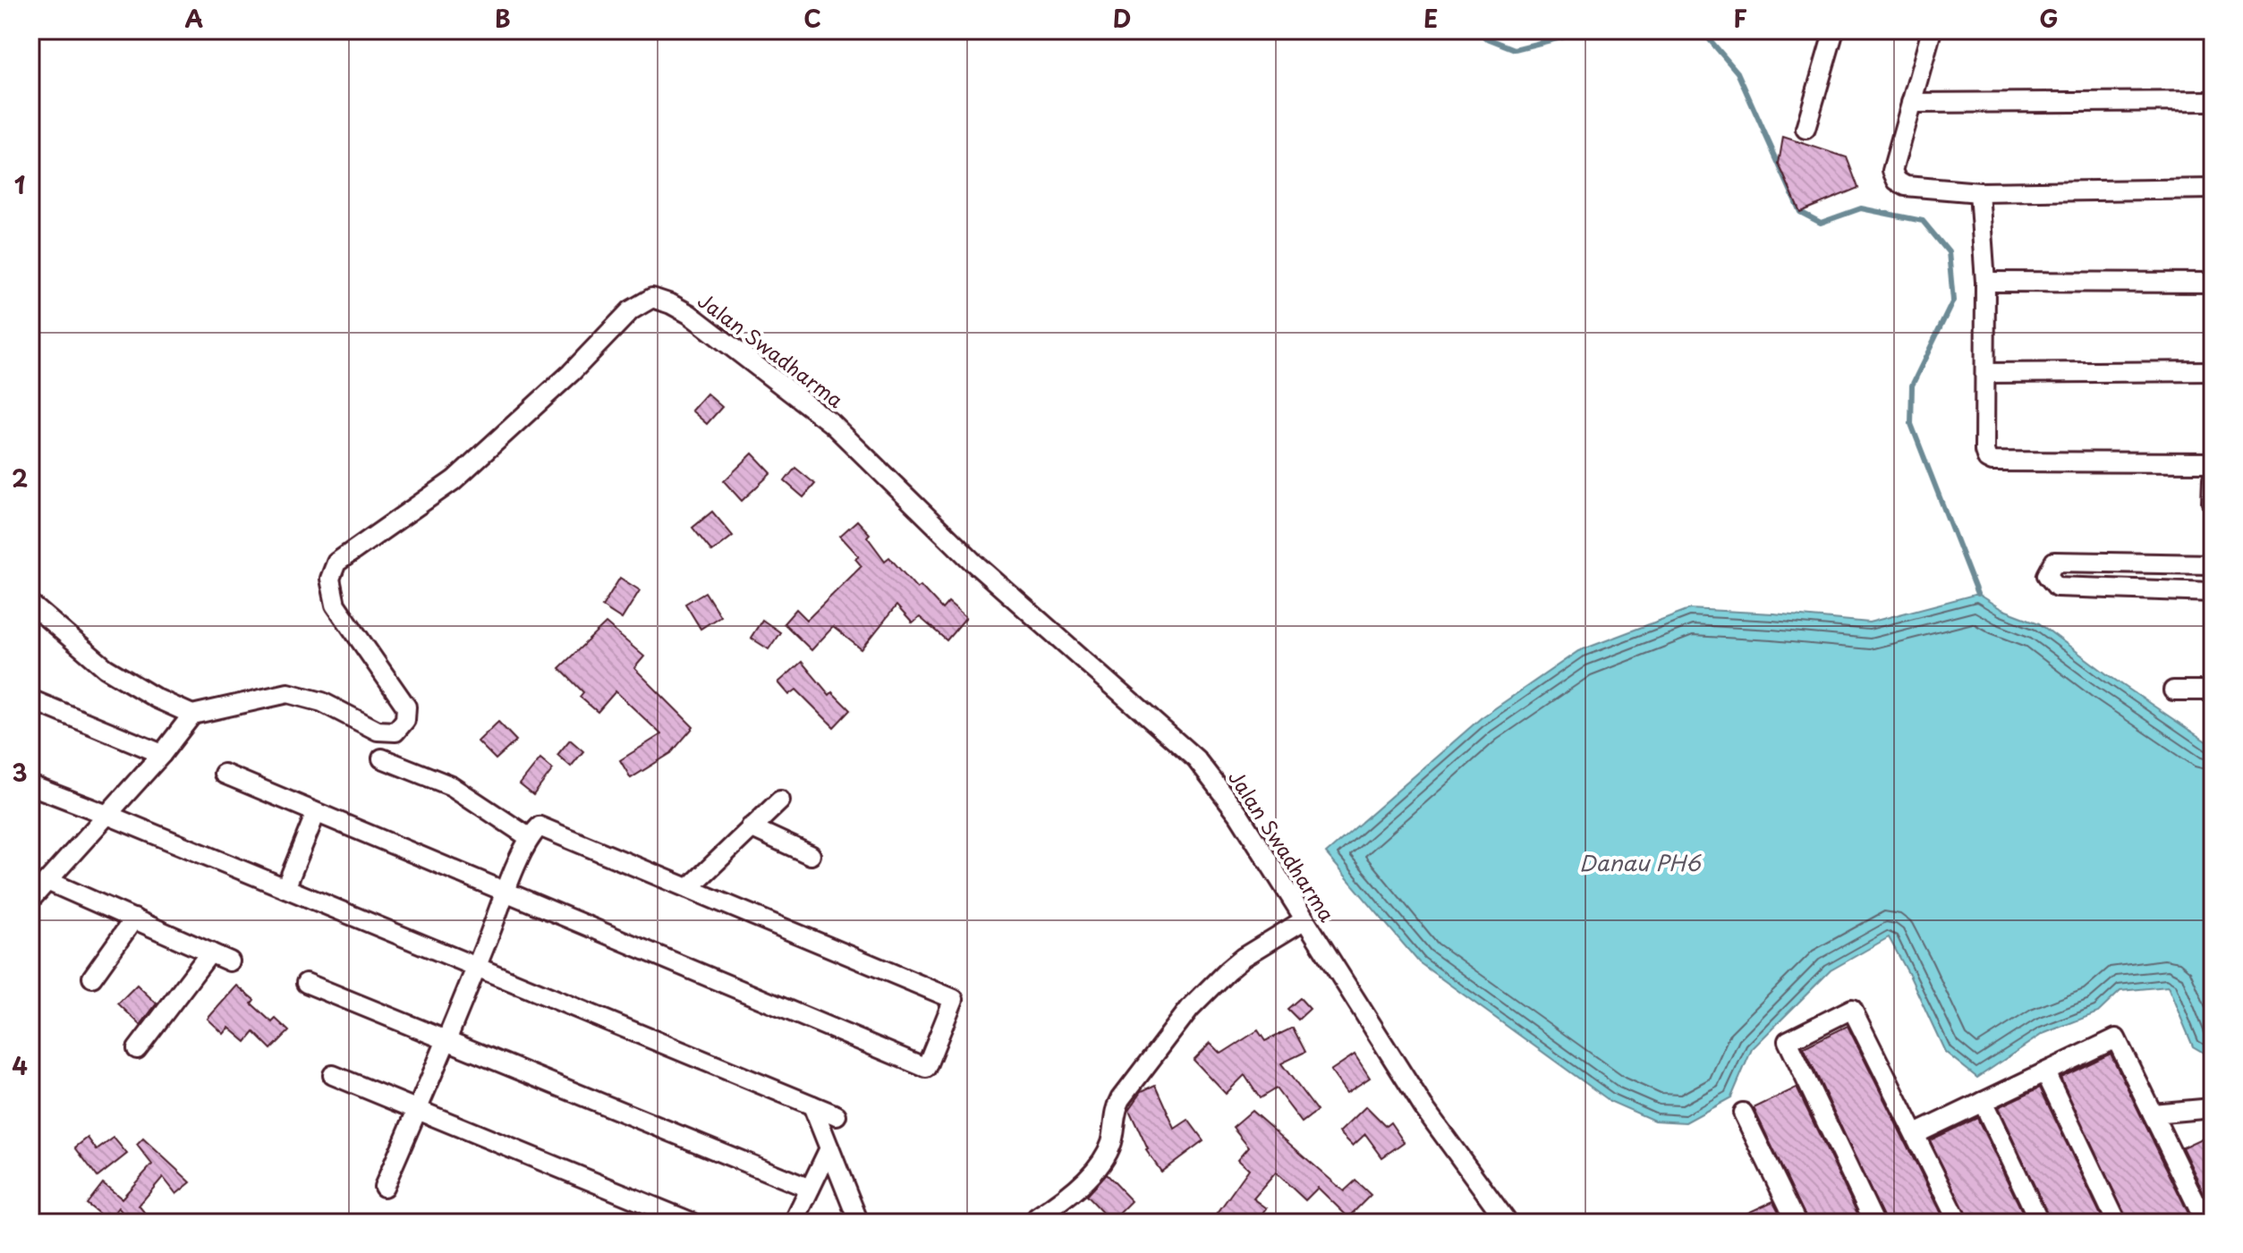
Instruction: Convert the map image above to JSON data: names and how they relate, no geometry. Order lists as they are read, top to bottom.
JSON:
{
  "streets": {
    "street": ["Jalan Swadharma"]
  },
  "water": ["Danau PH6"],
  "grid": {
    "columns": [
      "A",
      "B",
      "C",
      "D",
      "E",
      "F",
      "G"
    ],
    "rows": [
      "1",
      "2",
      "3",
      "4"
    ]
  }
}
